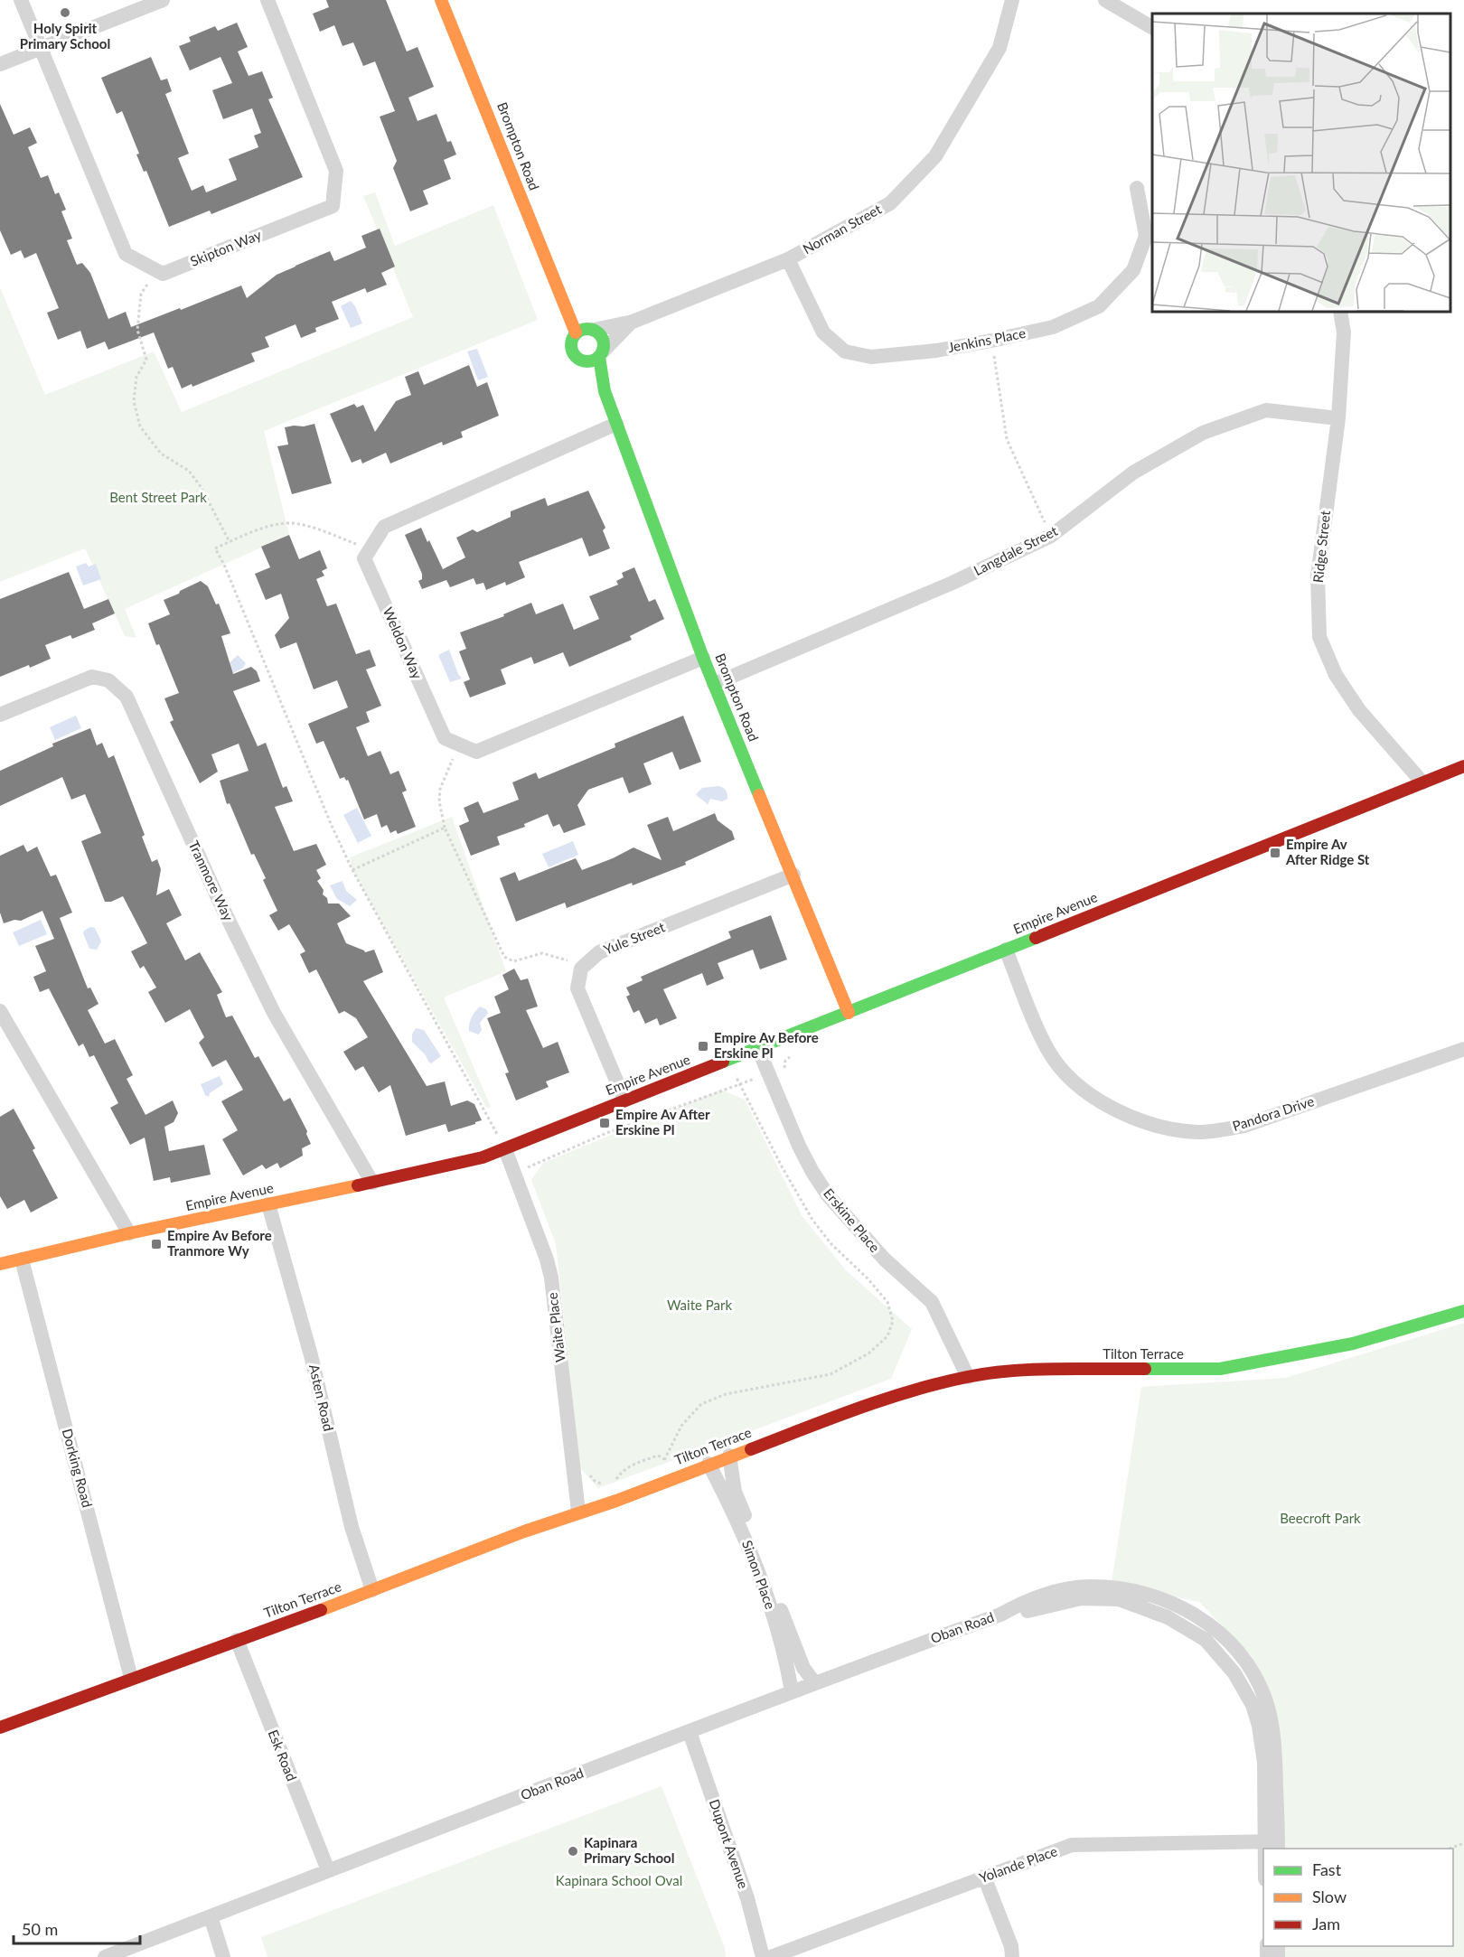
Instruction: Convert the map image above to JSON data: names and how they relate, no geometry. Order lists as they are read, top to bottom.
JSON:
{
  "streets": {
    "street": [
      "Brompton Road",
      "Norman Street",
      "Skipton Way",
      "Jenkins Place",
      "Ridge Street",
      "Langdale Street",
      "Weldon Way",
      "Tranmore Way",
      "Empire Avenue",
      "Yule Street",
      "Pandora Drive",
      "Erskine Place",
      "Waite Place",
      "Tilton Terrace",
      "Asten Road",
      "Dorking Road",
      "Simon Place",
      "Oban Road",
      "Esk Road",
      "Dupont Avenue",
      "Yolande Place"
    ]
  },
  "crossings": [
    ["Brompton Road", "Norman Street"],
    ["Brompton Road", "Langdale Street"],
    ["Brompton Road", "Weldon Way"],
    ["Brompton Road", "Empire Avenue"],
    ["Brompton Road", "Yule Street"],
    ["Norman Street", "Jenkins Place"],
    ["Ridge Street", "Langdale Street"],
    ["Ridge Street", "Empire Avenue"],
    ["Tranmore Way", "Empire Avenue"],
    ["Empire Avenue", "Pandora Drive"],
    ["Empire Avenue", "Erskine Place"],
    ["Empire Avenue", "Waite Place"],
    ["Empire Avenue", "Asten Road"],
    ["Empire Avenue", "Dorking Road"],
    ["Erskine Place", "Tilton Terrace"],
    ["Waite Place", "Tilton Terrace"],
    ["Tilton Terrace", "Asten Road"],
    ["Tilton Terrace", "Dorking Road"],
    ["Tilton Terrace", "Simon Place"],
    ["Tilton Terrace", "Esk Road"],
    ["Simon Place", "Oban Road"],
    ["Oban Road", "Esk Road"],
    ["Oban Road", "Dupont Avenue"],
    ["Oban Road", "Yolande Place"]
  ],
  "parks": [
    "Bent Street Park",
    "Waite Park",
    "Beecroft Park",
    "Kapinara School Oval"
  ],
  "places": {
    "other": ["Holy Spirit Primary School", "Kapinara Primary School"],
    "transit": [
      "Empire Av After Ridge St",
      "Empire Av Before Erskine Pl",
      "Empire Av After Erskine Pl",
      "Empire Av Before Tranmore Wy"
    ]
  },
  "legend": ["Fast", "Slow", "Jam"],
  "scale_bar": "50 m"
}
